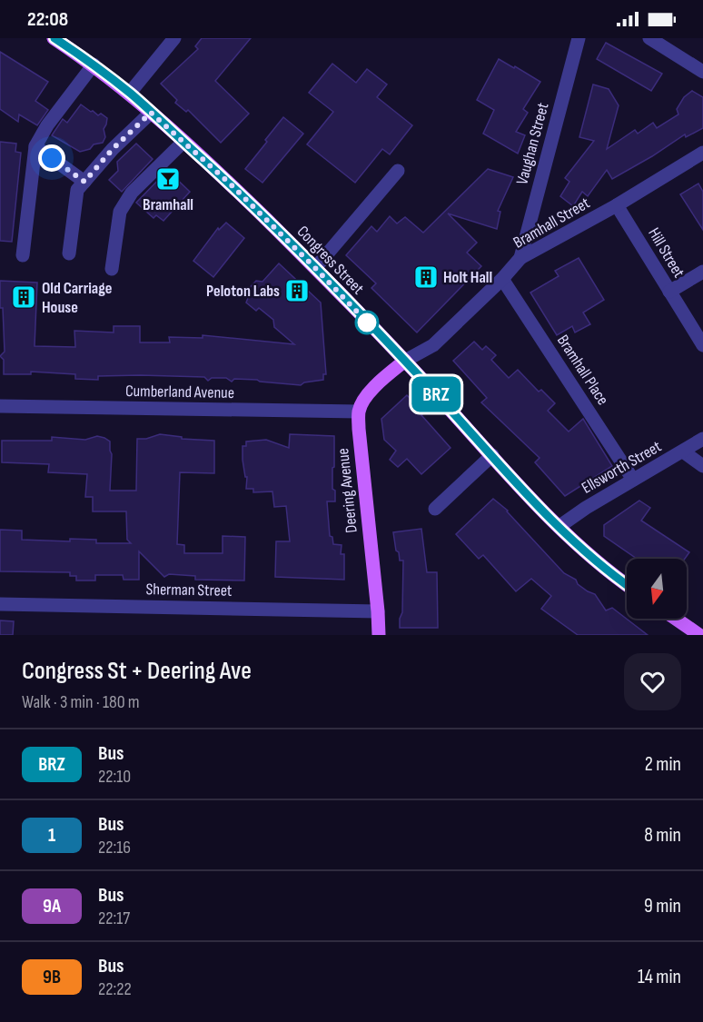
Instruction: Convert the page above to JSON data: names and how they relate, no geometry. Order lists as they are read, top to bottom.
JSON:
{
  "streets": {
    "main road": ["Congress Street", "Deering Avenue"],
    "street": [
      "Vaughan Street",
      "Bramhall Street",
      "Hill Street",
      "Bramhall Place",
      "Cumberland Avenue",
      "Ellsworth Street",
      "Sherman Street"
    ]
  },
  "crossings": [
    ["Vaughan Street", "Bramhall Street"],
    ["Bramhall Street", "Hill Street"],
    ["Bramhall Street", "Congress Street"],
    ["Bramhall Street", "Bramhall Place"],
    ["Congress Street", "Ellsworth Street"],
    ["Bramhall Place", "Ellsworth Street"],
    ["Cumberland Avenue", "Deering Avenue"],
    ["Deering Avenue", "Sherman Street"]
  ],
  "places": {
    "bar": ["Bramhall"],
    "building": ["Holt Hall", "Peloton Labs", "Old Carriage House"]
  },
  "lines": ["bus line BRZ"],
  "north": "bottom",
  "page": {
    "status": "22:08",
    "on_map": "BRZ",
    "heading": ["Congress St + Deering Ave", "Walk · 3 min · 180 m"],
    "list": [
      {
        "mark": "BRZ",
        "name": "Bus",
        "note": "22:10",
        "value": "2 min"
      },
      {
        "mark": "1",
        "name": "Bus",
        "note": "22:16",
        "value": "8 min"
      },
      {
        "mark": "9A",
        "name": "Bus",
        "note": "22:17",
        "value": "9 min"
      },
      {
        "mark": "9B",
        "name": "Bus",
        "note": "22:22",
        "value": "14 min"
      }
    ]
  }
}
